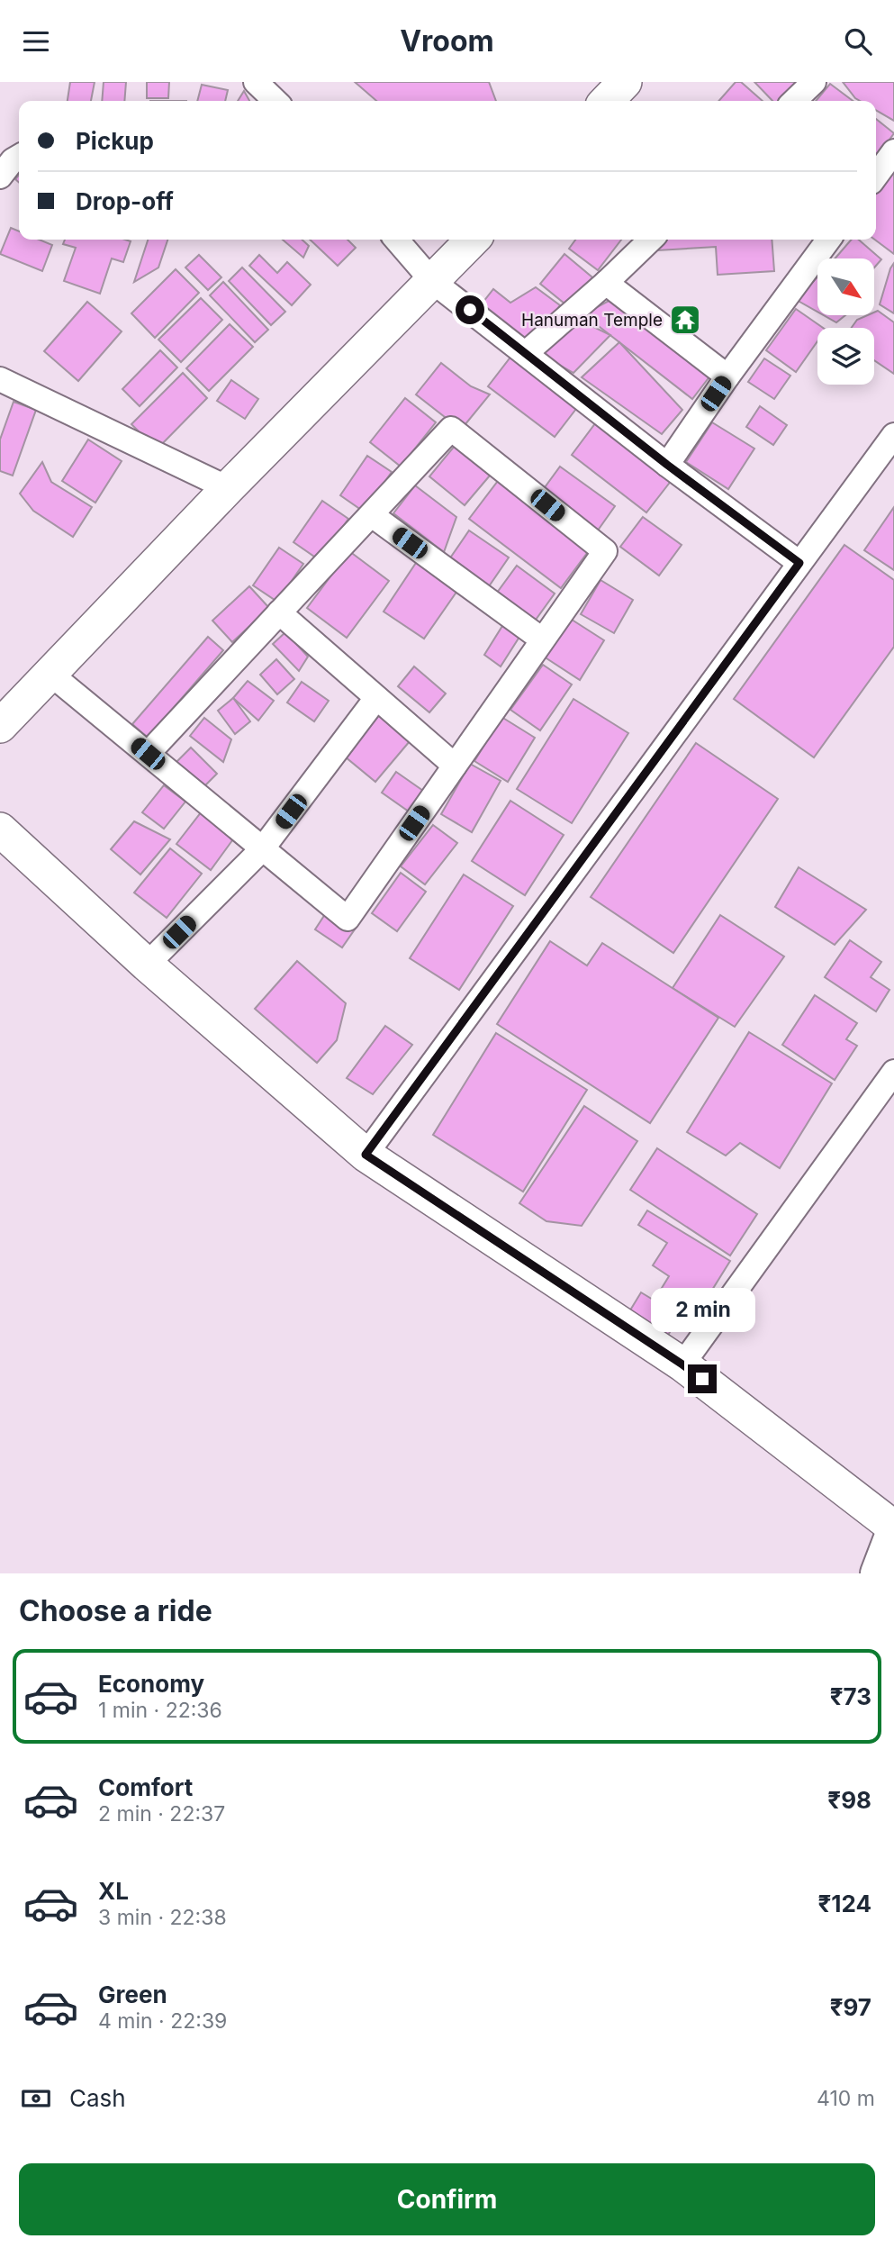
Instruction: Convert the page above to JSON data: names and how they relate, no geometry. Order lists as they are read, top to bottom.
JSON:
{
  "places": {
    "temple": ["Hanuman Temple"]
  },
  "north": "bottom right",
  "page": {
    "header": "Vroom",
    "banner": ["Pickup", "Drop-off"],
    "bubble": "2 min",
    "heading": "Choose a ride",
    "list": [
      {
        "name": "Economy",
        "note": "1 min · 22:36",
        "value": "₹73"
      },
      {
        "name": "Comfort",
        "note": "2 min · 22:37",
        "value": "₹98"
      },
      {
        "name": "XL",
        "note": "3 min · 22:38",
        "value": "₹124"
      },
      {
        "name": "Green",
        "note": "4 min · 22:39",
        "value": "₹97"
      }
    ],
    "pay": ["Cash", "410 m"],
    "buttons": "Confirm"
  }
}
